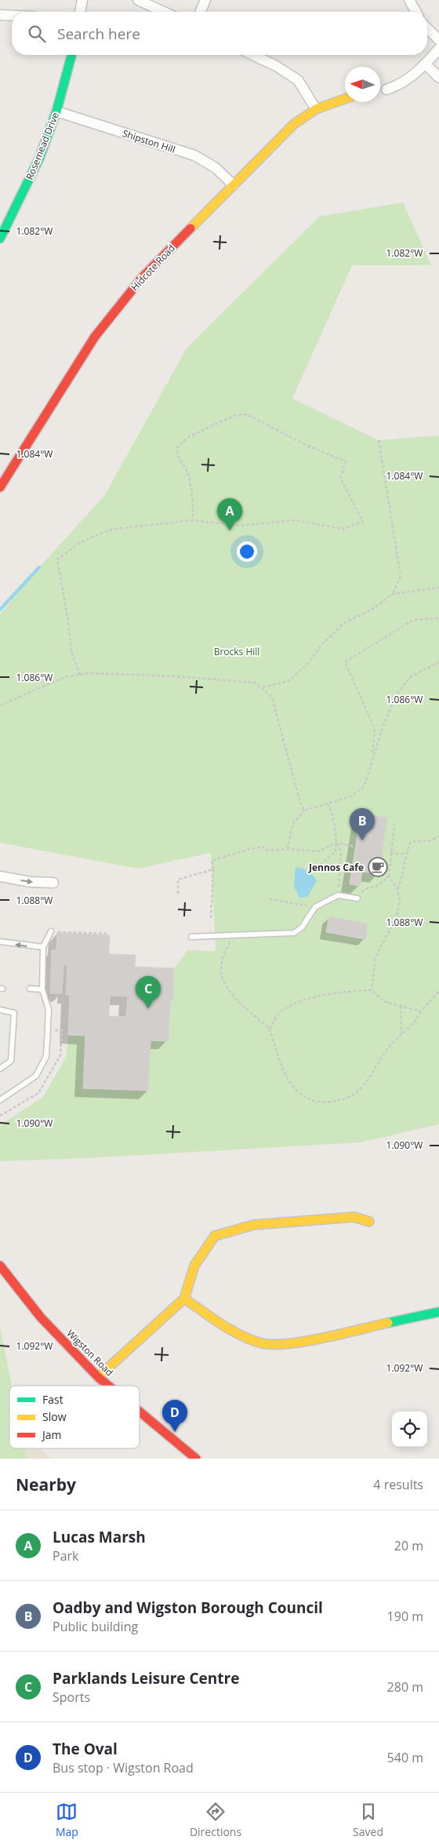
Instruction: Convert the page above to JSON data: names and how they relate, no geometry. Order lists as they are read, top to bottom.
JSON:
{
  "streets": {
    "street": [
      "Shipston Hill",
      "Rosemead Drive",
      "Hidcote Road",
      "Wigston Road"
    ]
  },
  "crossings": [
    ["Shipston Hill", "Rosemead Drive"],
    ["Shipston Hill", "Hidcote Road"]
  ],
  "parks": ["Brocks Hill"],
  "places": {
    "cafe": ["Jennos Cafe"]
  },
  "legend": ["Fast", "Slow", "Jam"],
  "north": "left",
  "page": {
    "search": "Search here",
    "pins": [
      "A",
      "B",
      "C",
      "D"
    ],
    "heading": ["Nearby", "4 results"],
    "list": [
      {
        "mark": "A",
        "name": "Lucas Marsh",
        "note": "Park",
        "value": "20 m"
      },
      {
        "mark": "B",
        "name": "Oadby and Wigston Borough Council",
        "note": "Public building",
        "value": "190 m"
      },
      {
        "mark": "C",
        "name": "Parklands Leisure Centre",
        "note": "Sports",
        "value": "280 m"
      },
      {
        "mark": "D",
        "name": "The Oval",
        "note": "Bus stop · Wigston Road",
        "value": "540 m"
      }
    ],
    "nav": ["Map", "Directions", "Saved"]
  },
  "coordinates": [
    "1.082°W",
    "1.084°W",
    "1.086°W",
    "1.088°W",
    "1.090°W",
    "1.092°W"
  ]
}
